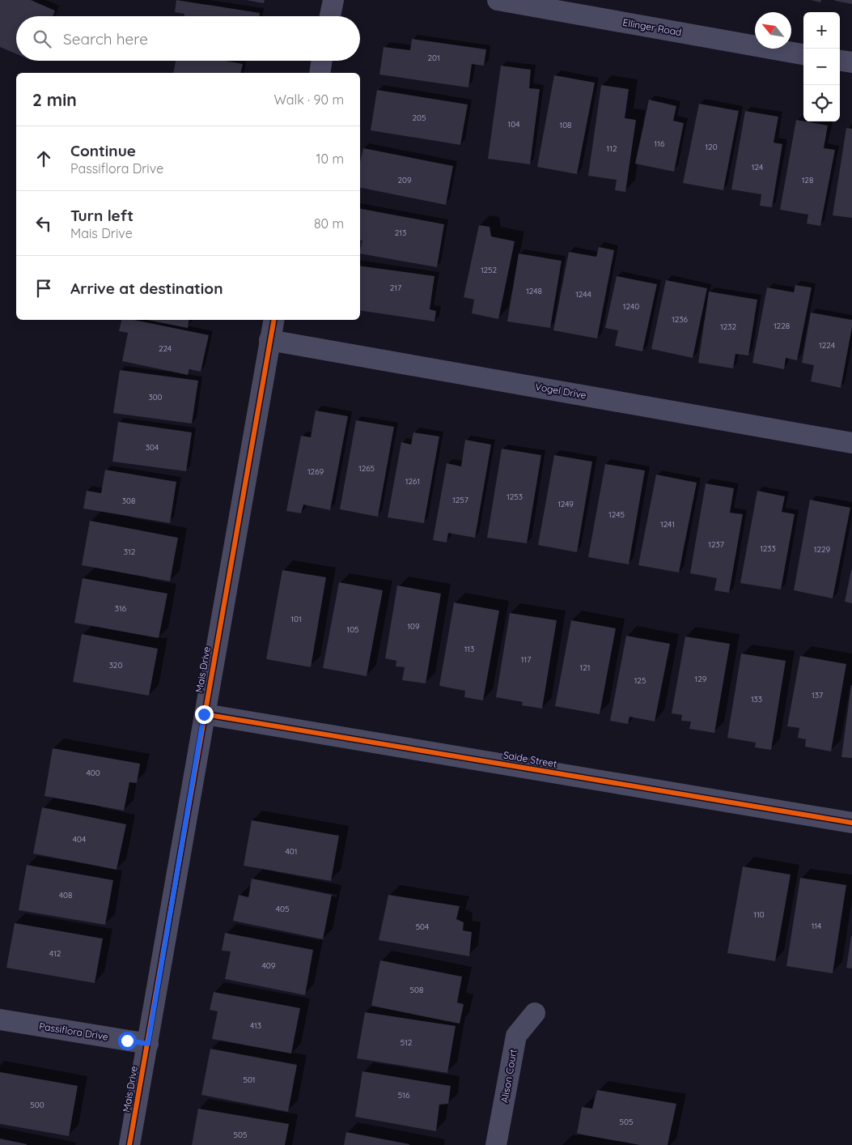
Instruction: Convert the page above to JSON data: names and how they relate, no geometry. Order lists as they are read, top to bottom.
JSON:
{
  "streets": {
    "street": [
      "Ellinger Road",
      "Vogel Drive",
      "Mais Drive",
      "Saide Street",
      "Passiflora Drive",
      "Alison Court"
    ]
  },
  "crossings": [
    ["Vogel Drive", "Mais Drive"],
    ["Mais Drive", "Saide Street"],
    ["Mais Drive", "Passiflora Drive"]
  ],
  "house_numbers": [
    "201",
    "205",
    "104",
    "108",
    "116",
    "120",
    "112",
    "124",
    "209",
    "128",
    "213",
    "1252",
    "217",
    "1248",
    "1244",
    "1240",
    "1236",
    "1228",
    "1232",
    "1224",
    "224",
    "300",
    "304",
    "1265",
    "1269",
    "1261",
    "1253",
    "1257",
    "308",
    "1249",
    "1245",
    "1241",
    "1237",
    "1233",
    "1229",
    "312",
    "316",
    "101",
    "109",
    "105",
    "113",
    "117",
    "320",
    "121",
    "129",
    "125",
    "137",
    "133",
    "400",
    "404",
    "401",
    "408",
    "405",
    "110",
    "114",
    "504",
    "412",
    "409",
    "508",
    "413",
    "512",
    "501",
    "516",
    "500",
    "505",
    "505"
  ],
  "north": "top left",
  "page": {
    "map_buttons": ["+", "−"],
    "search": "Search here",
    "heading": ["2 min", "Walk · 90 m"],
    "list": [
      ["Continue", "Passiflora Drive", "10 m"],
      ["Turn left", "Mais Drive", "80 m"],
      "Arrive at destination"
    ]
  }
}
